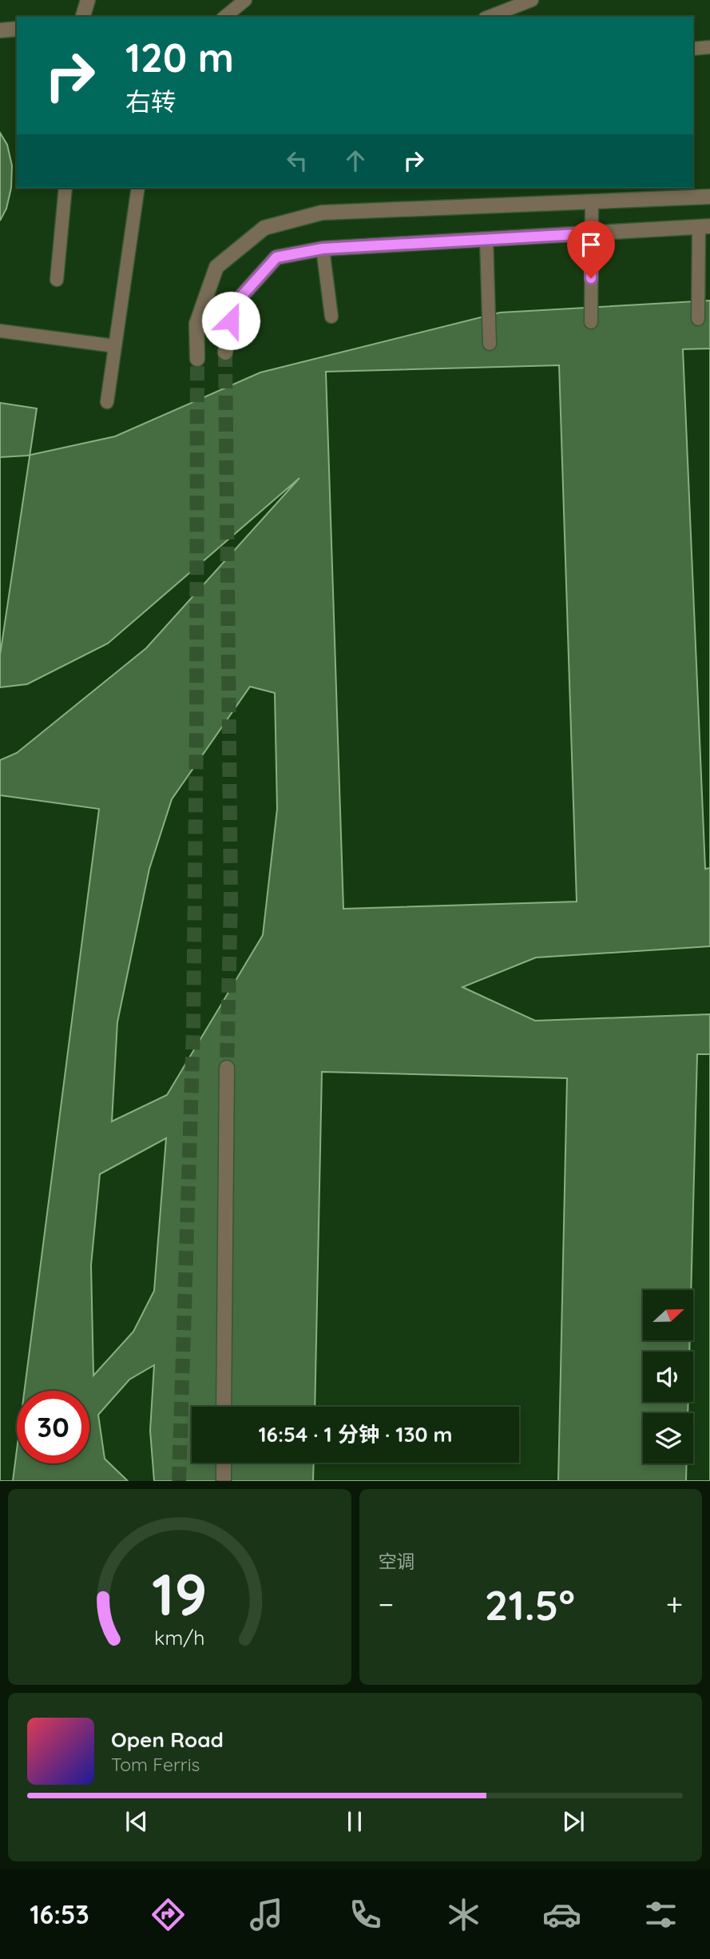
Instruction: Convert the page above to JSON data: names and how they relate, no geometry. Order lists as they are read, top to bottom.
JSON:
{
  "north": "right",
  "page": {
    "turn": ["120 m", "右转"],
    "limit": "30",
    "trip": "16:54 · 1 分钟 · 130 m",
    "tile": "空调",
    "heat": ["−", "21.5°", "+"],
    "song": ["Open Road", "Tom Ferris"],
    "tabs": "16:53",
    "gauge": ["19", "km/h"]
  }
}
